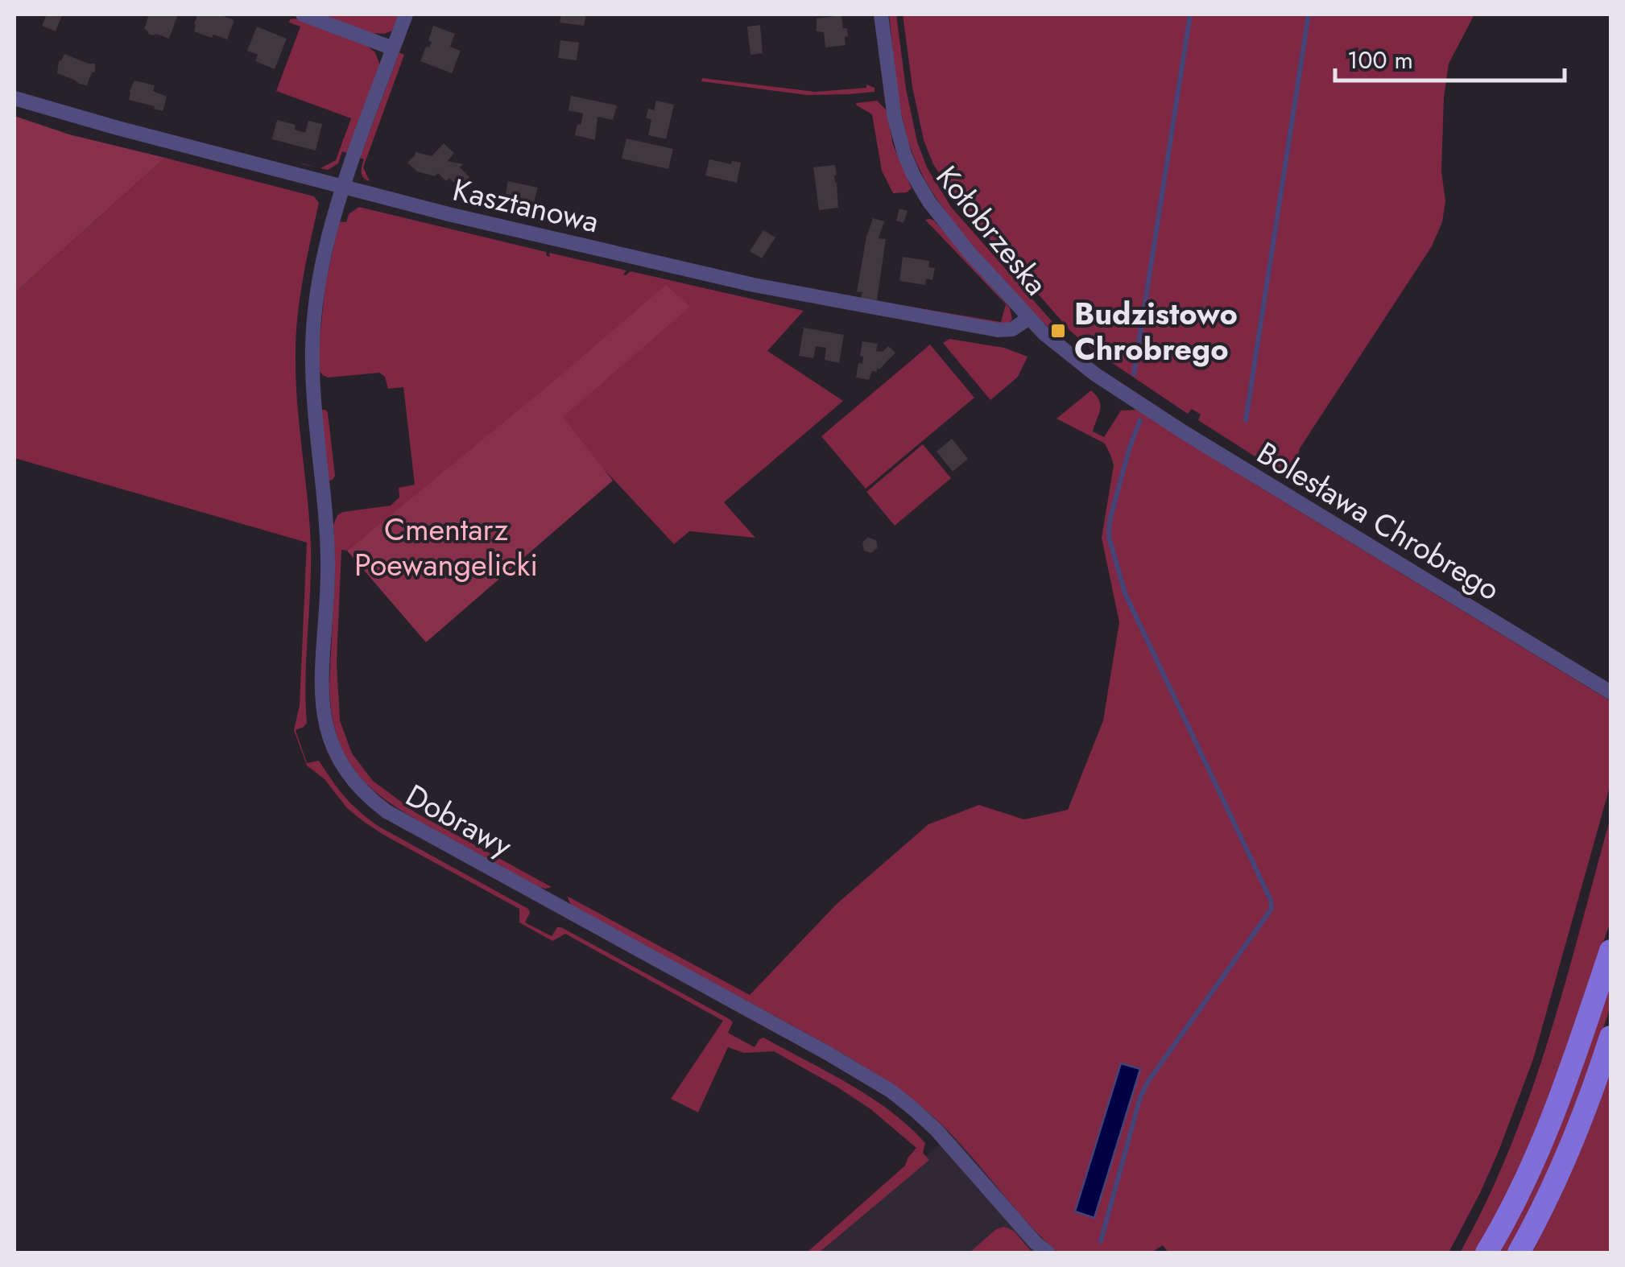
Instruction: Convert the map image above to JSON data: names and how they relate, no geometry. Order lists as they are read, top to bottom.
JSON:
{
  "streets": {
    "street": [
      "Kasztanowa",
      "Kołobrzeska",
      "Bolesława Chrobrego",
      "Dobrawy"
    ]
  },
  "crossings": [
    ["Kasztanowa", "Kołobrzeska"],
    ["Kasztanowa", "Dobrawy"],
    ["Kołobrzeska", "Bolesława Chrobrego"]
  ],
  "parks": ["Cmentarz Poewangelicki"],
  "places": {
    "transit": ["Budzistowo Chrobrego"]
  },
  "scale_bar": "100 m"
}
